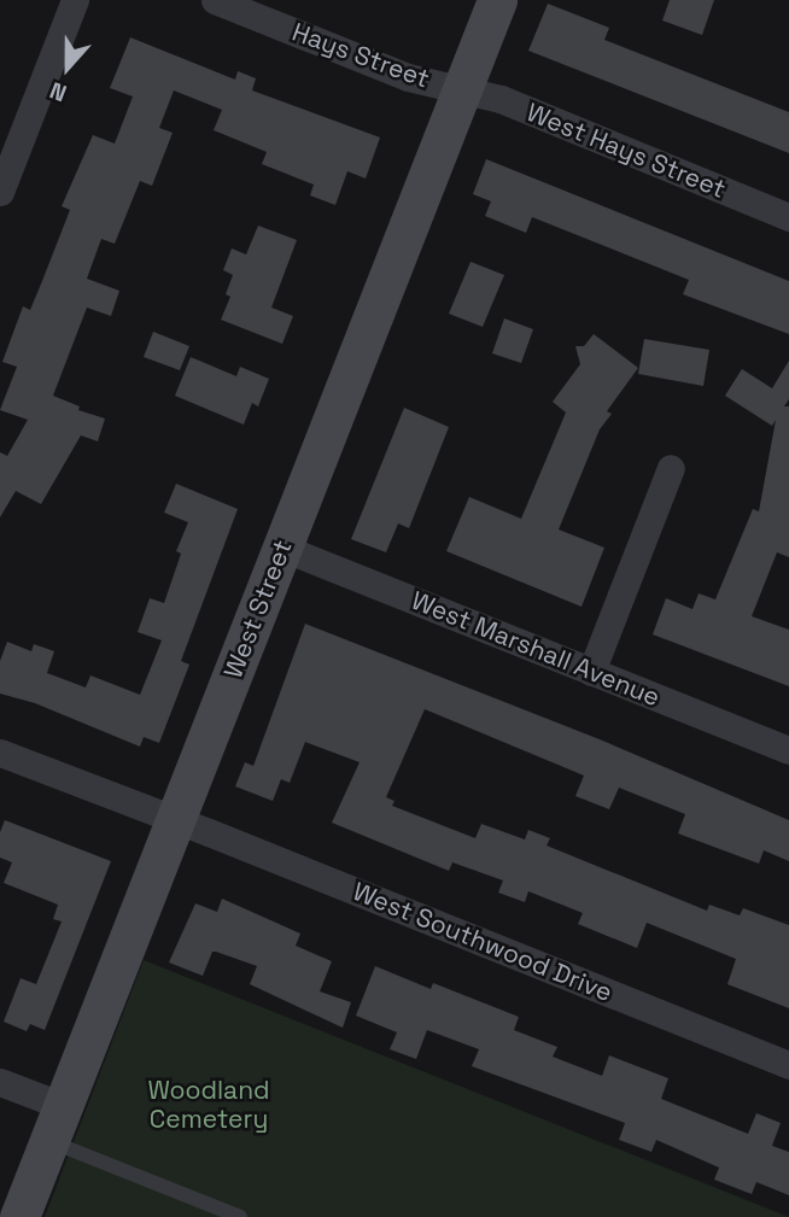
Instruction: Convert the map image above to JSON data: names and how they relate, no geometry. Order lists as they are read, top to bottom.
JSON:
{
  "streets": {
    "main road": ["West Street"],
    "street": [
      "Hays Street",
      "West Hays Street",
      "West Marshall Avenue",
      "West Southwood Drive"
    ]
  },
  "crossings": [
    ["Hays Street", "West Hays Street"],
    ["Hays Street", "West Street"],
    ["West Hays Street", "West Street"],
    ["West Street", "West Marshall Avenue"],
    ["West Street", "West Southwood Drive"]
  ],
  "parks": ["Woodland Cemetery"],
  "north": "bottom"
}
